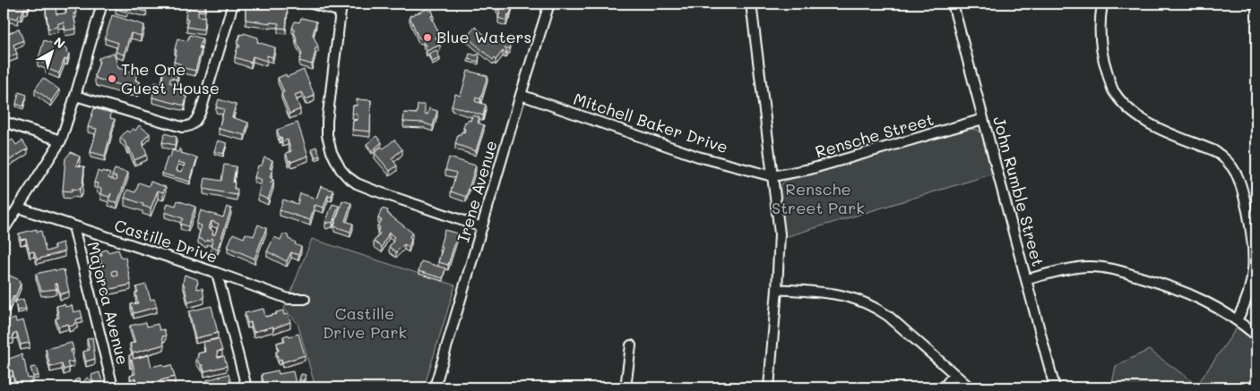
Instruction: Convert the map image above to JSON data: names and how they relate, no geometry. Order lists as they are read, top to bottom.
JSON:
{
  "streets": {
    "street": [
      "Mitchell Baker Drive",
      "Rensche Street",
      "Irene Avenue",
      "John Rumble Street",
      "Castille Drive",
      "Majorca Avenue"
    ]
  },
  "crossings": [
    ["Mitchell Baker Drive", "Rensche Street"],
    ["Mitchell Baker Drive", "Irene Avenue"],
    ["Rensche Street", "John Rumble Street"],
    ["Castille Drive", "Majorca Avenue"]
  ],
  "parks": ["Rensche Street Park", "Castille Drive Park"],
  "places": ["Blue Waters", "The One Guest House"],
  "north": "top right"
}
